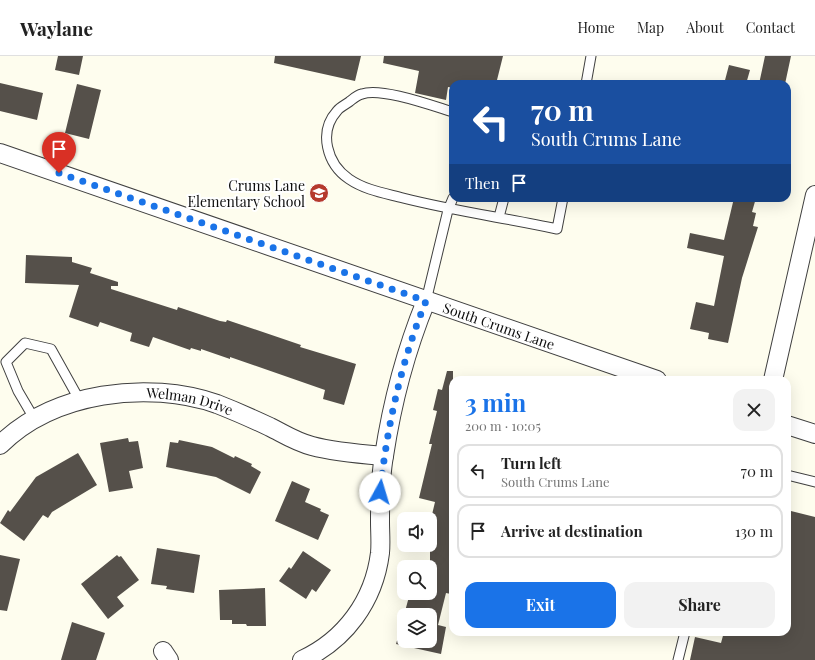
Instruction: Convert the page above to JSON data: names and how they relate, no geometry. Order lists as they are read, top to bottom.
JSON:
{
  "streets": {
    "street": ["South Crums Lane", "Welman Drive"]
  },
  "places": {
    "school or university": ["Crums Lane Elementary School"]
  },
  "page": {
    "header": "Waylane",
    "nav": [
      "Home",
      "Map",
      "About",
      "Contact"
    ],
    "turn": ["70 m", "South Crums Lane"],
    "then": "Then",
    "heading": ["3 min", "200 m · 10:05"],
    "list": [
      {
        "name": "Turn left",
        "note": "South Crums Lane",
        "value": "70 m"
      },
      {
        "name": "Arrive at destination",
        "value": "130 m"
      }
    ],
    "buttons": ["Exit", "Share"]
  }
}
